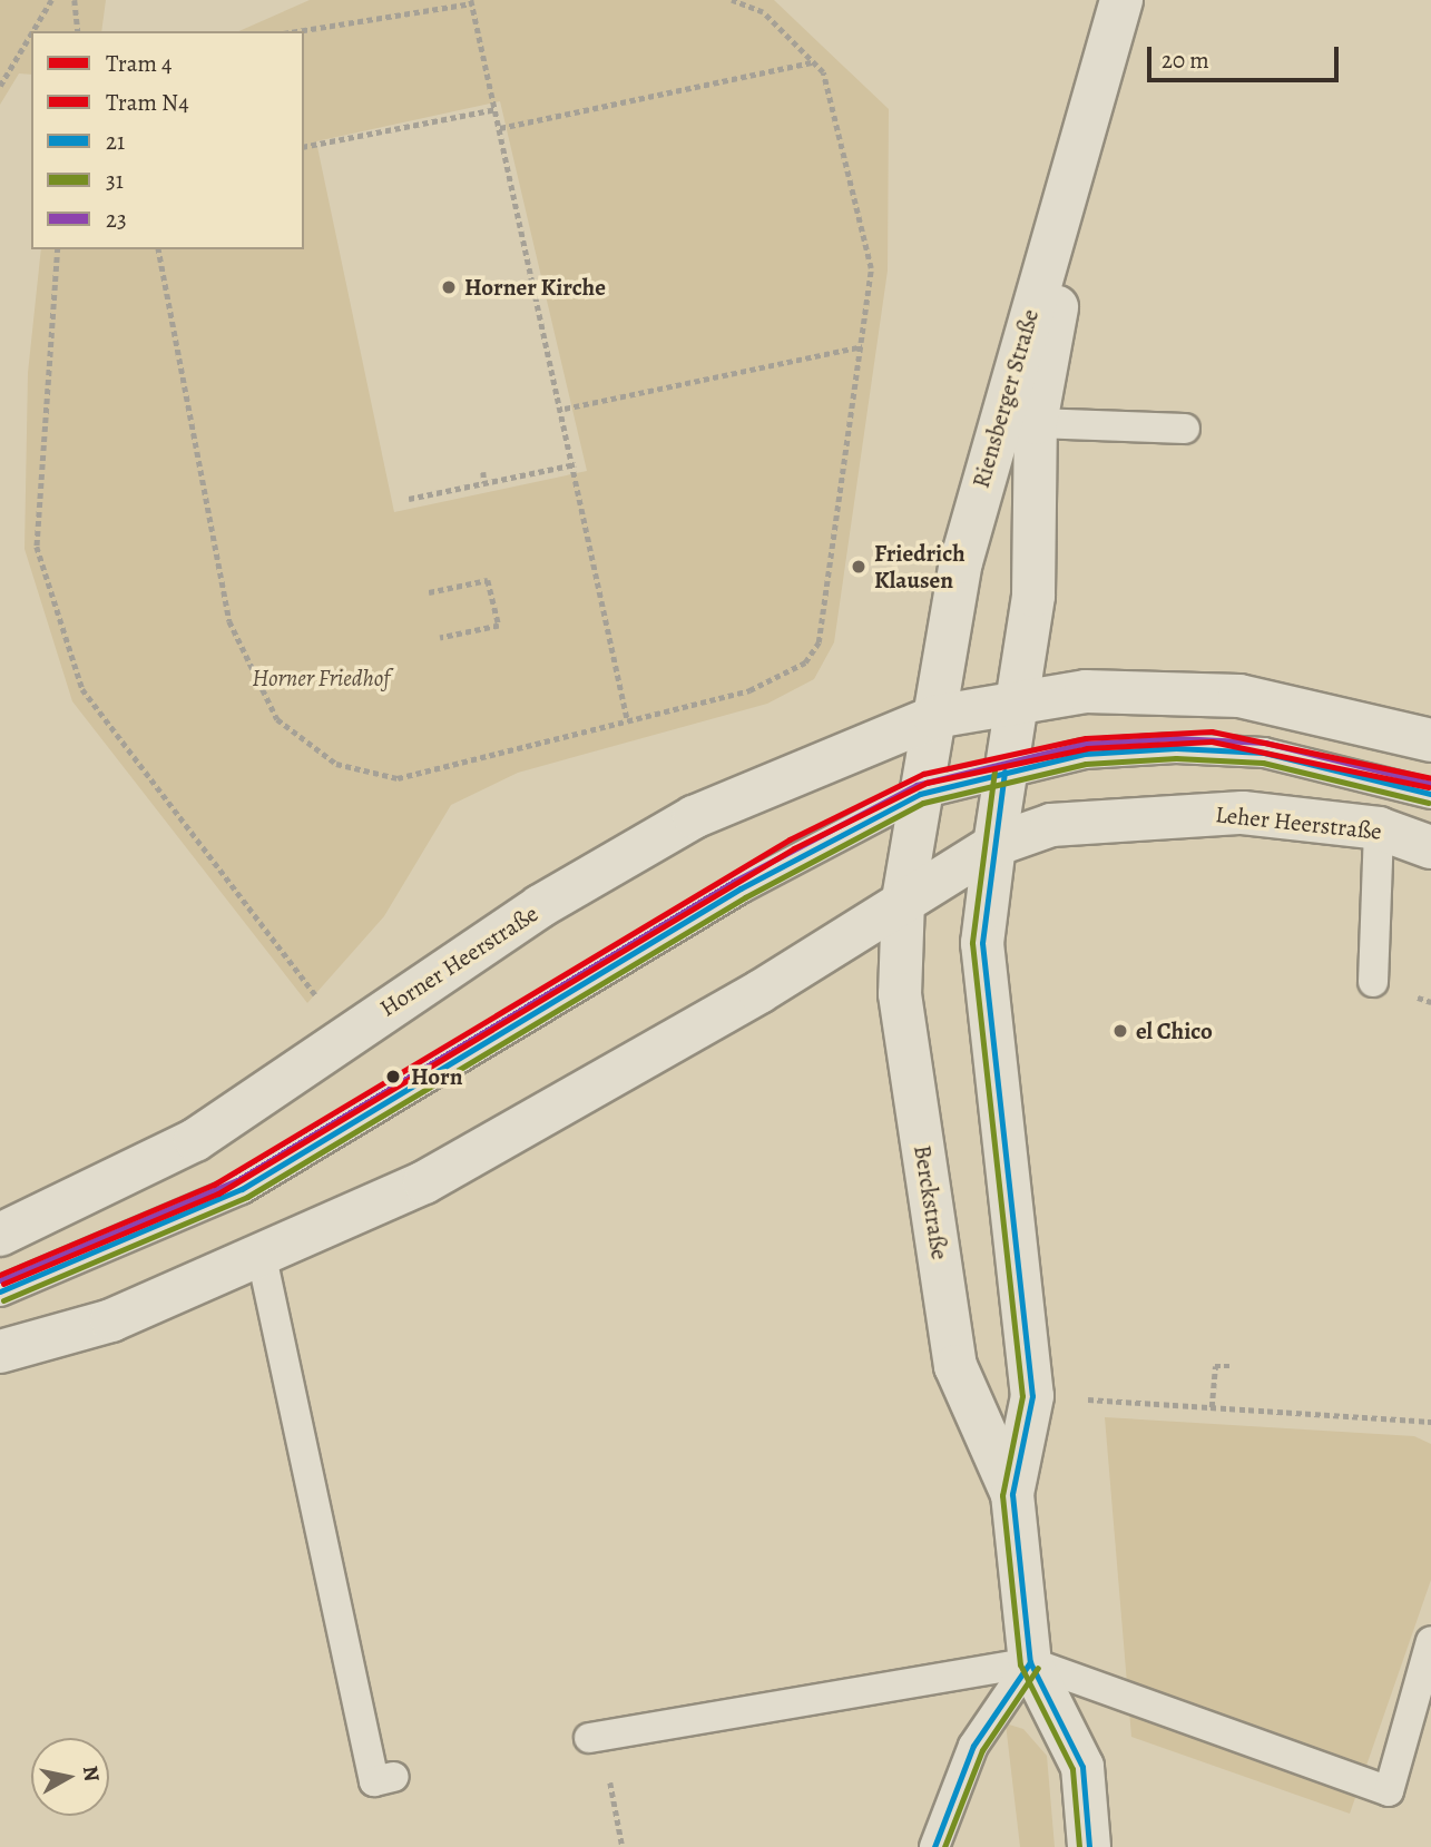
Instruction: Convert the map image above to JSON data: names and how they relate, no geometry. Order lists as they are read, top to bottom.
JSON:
{
  "streets": {
    "main road": [
      "Riensberger Straße",
      "Leher Heerstraße",
      "Horner Heerstraße",
      "Berckstraße"
    ]
  },
  "crossings": [
    ["Riensberger Straße", "Horner Heerstraße"],
    ["Riensberger Straße", "Berckstraße"],
    ["Leher Heerstraße", "Berckstraße"]
  ],
  "parks": ["Horner Friedhof"],
  "places": [
    "Horner Kirche",
    "Friedrich Klausen",
    "el Chico",
    "Horn"
  ],
  "lines": [
    "tram line 4",
    "transit line 23",
    "tram line N4",
    "transit line 21",
    "transit line 31"
  ],
  "legend": [
    "Tram 4",
    "Tram N4",
    "21",
    "31",
    "23"
  ],
  "scale_bar": "20 m",
  "north": "right"
}
